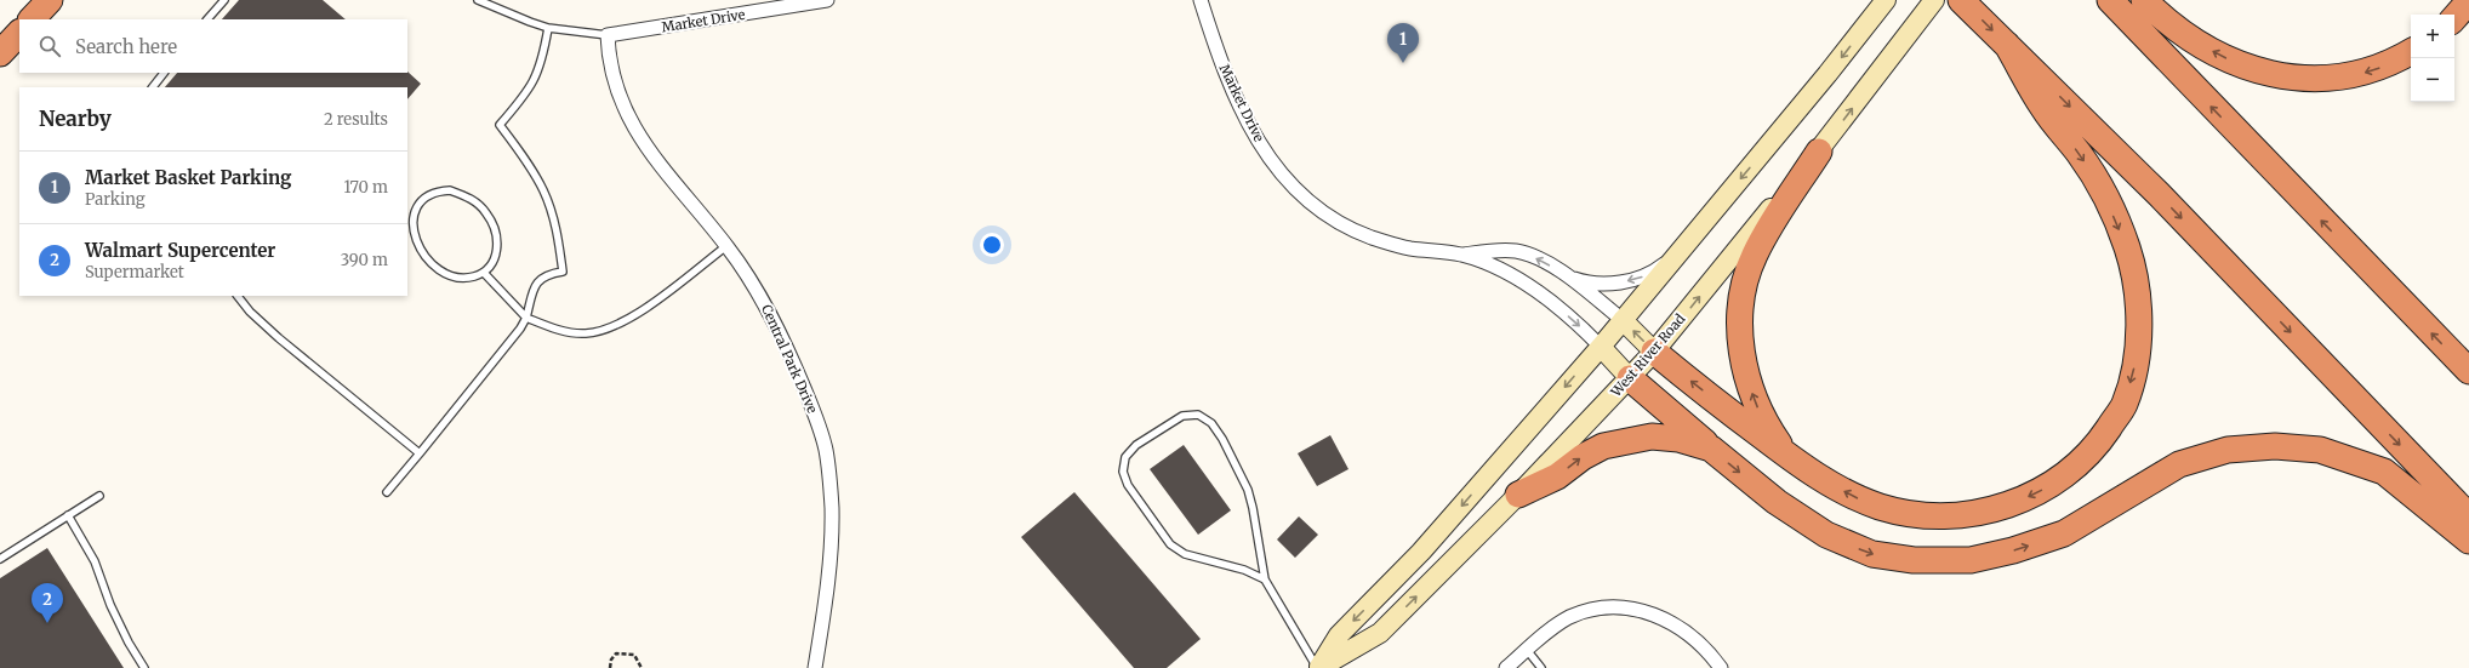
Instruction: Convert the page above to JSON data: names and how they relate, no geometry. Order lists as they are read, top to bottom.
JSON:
{
  "streets": {
    "main road": ["West River Road"],
    "street": ["Market Drive", "Central Park Drive"]
  },
  "crossings": [
    ["Market Drive", "Central Park Drive"]
  ],
  "page": {
    "map_buttons": ["+", "−"],
    "search": "Search here",
    "pins": ["1", "2"],
    "heading": ["Nearby", "2 results"],
    "list": [
      {
        "mark": "1",
        "name": "Market Basket Parking",
        "note": "Parking",
        "value": "170 m"
      },
      {
        "mark": "2",
        "name": "Walmart Supercenter",
        "note": "Supermarket",
        "value": "390 m"
      }
    ]
  }
}
